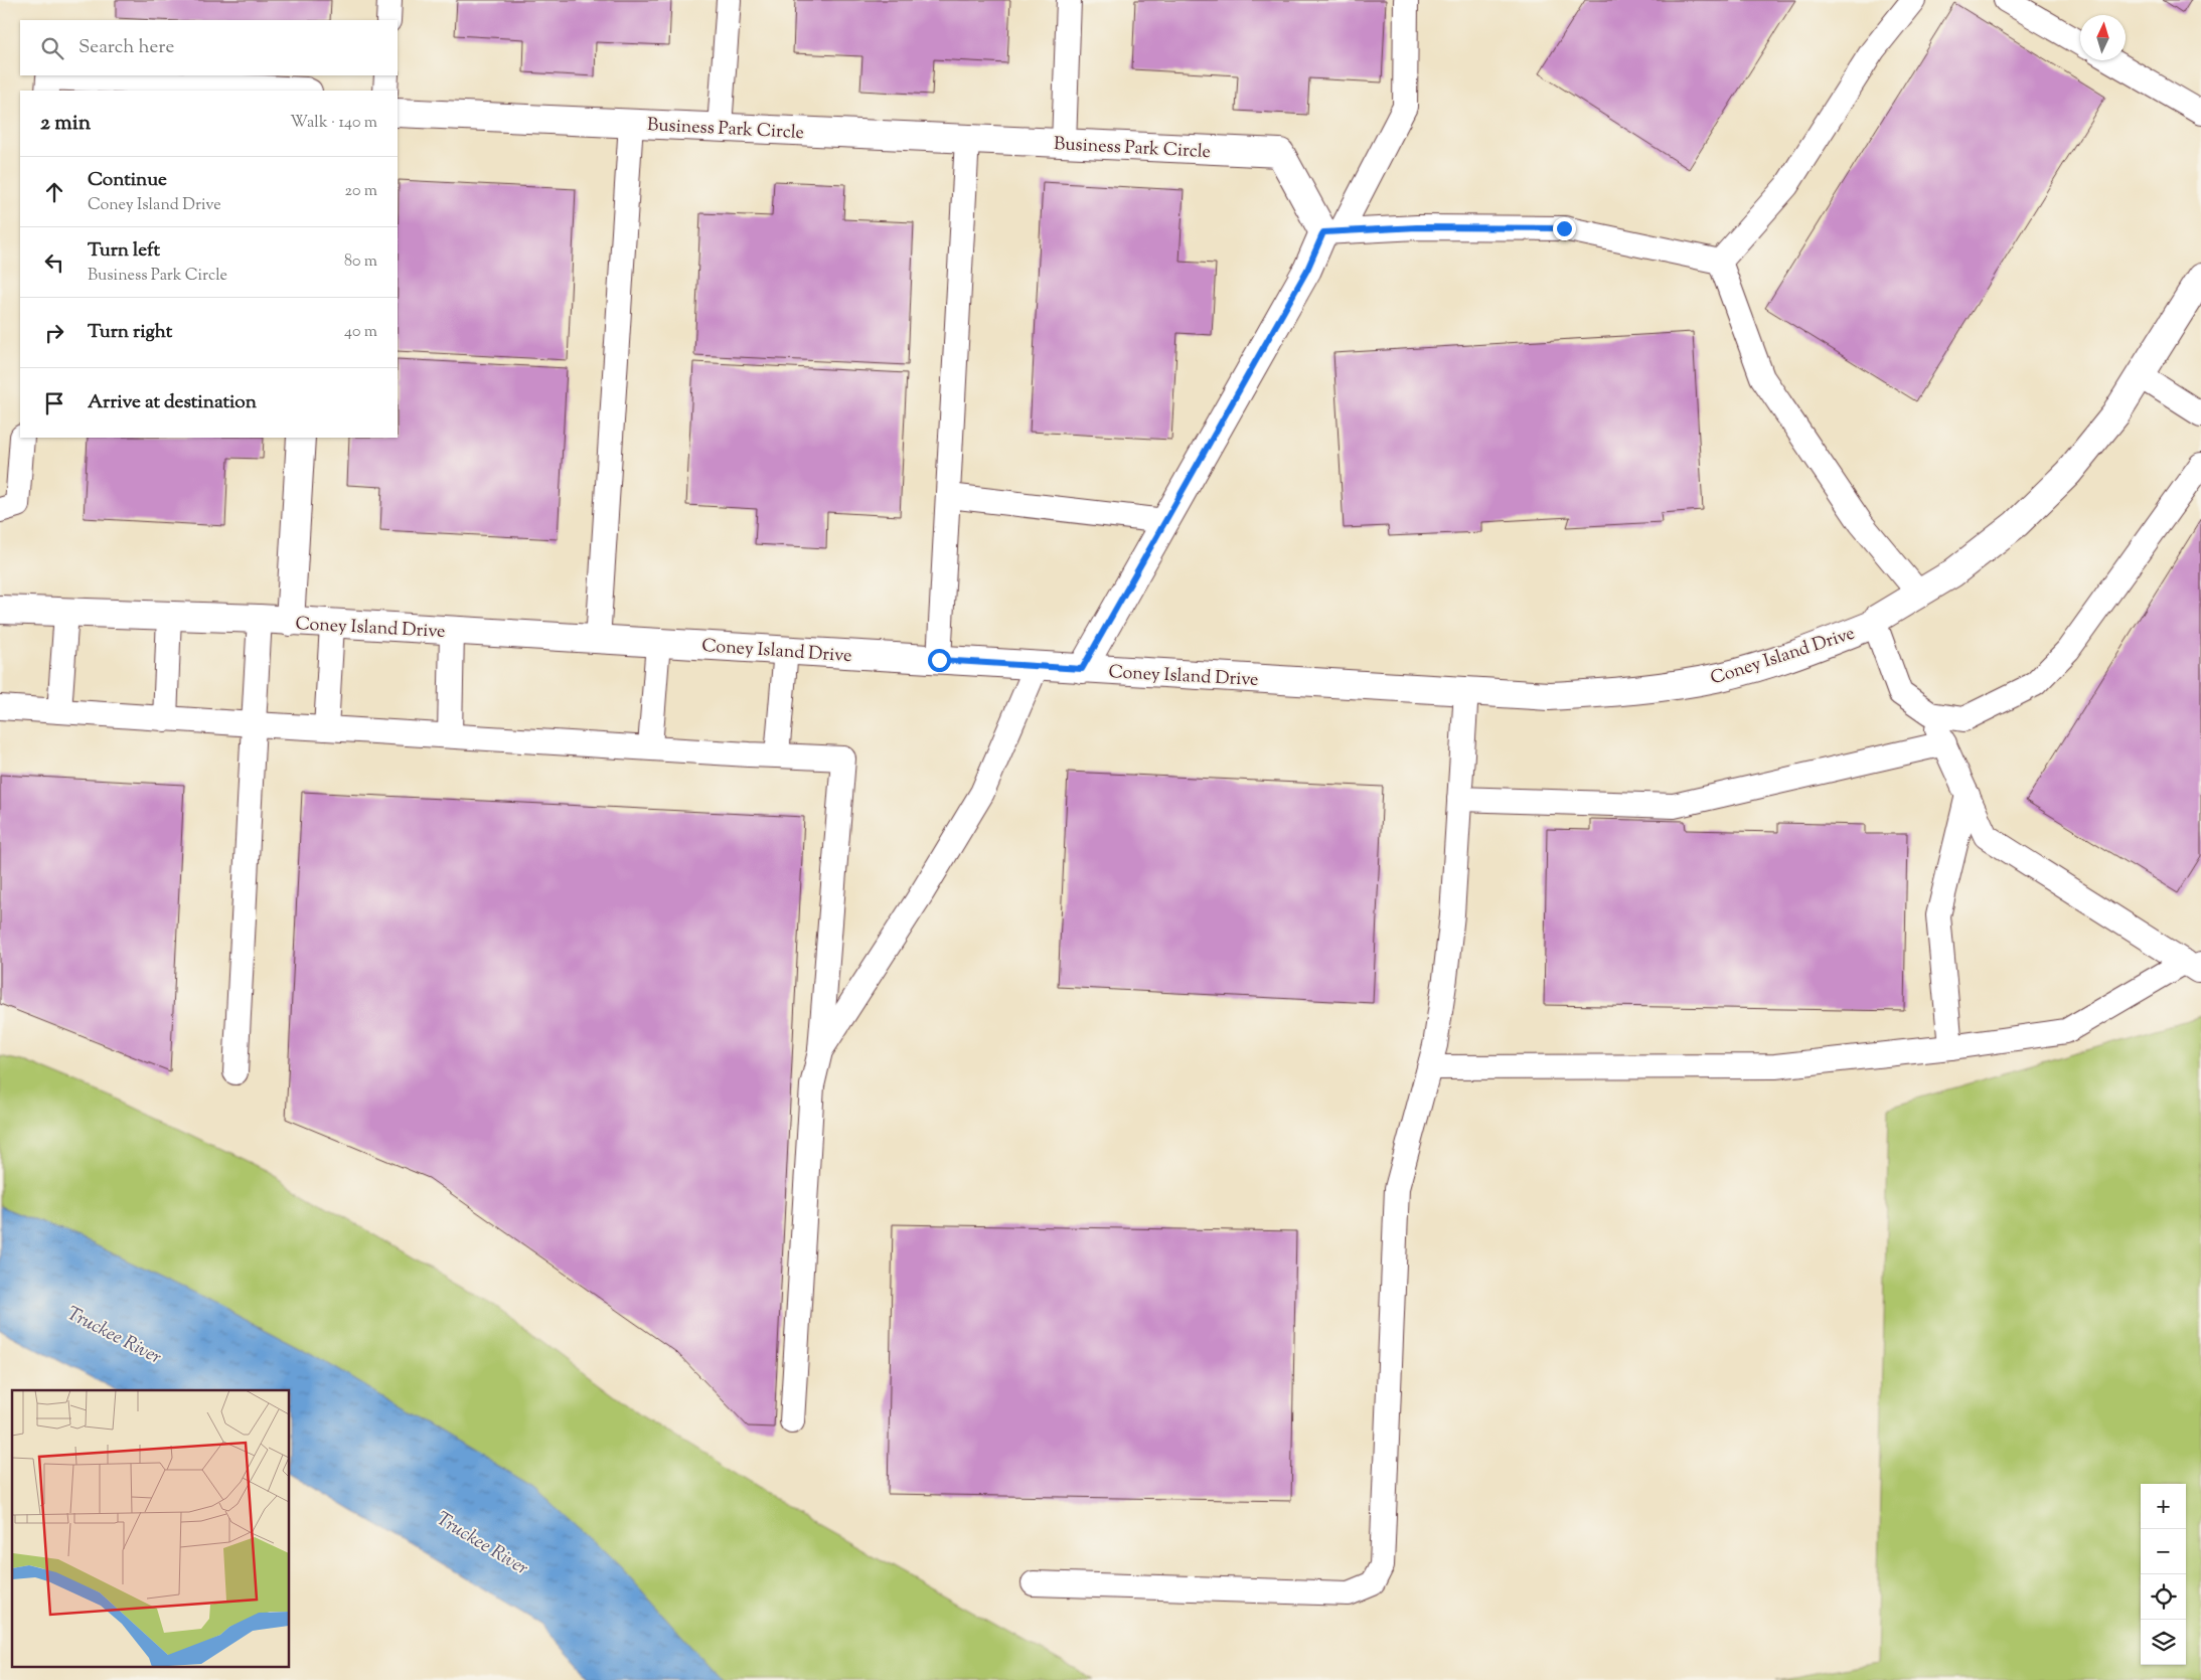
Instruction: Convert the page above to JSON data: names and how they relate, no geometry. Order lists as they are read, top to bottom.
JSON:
{
  "streets": {
    "street": ["Business Park Circle", "Coney Island Drive"]
  },
  "water": ["Truckee River"],
  "north": "top",
  "page": {
    "search": "Search here",
    "heading": ["2 min", "Walk · 140 m"],
    "list": [
      ["Continue", "Coney Island Drive", "20 m"],
      ["Turn left", "Business Park Circle", "80 m"],
      ["Turn right", "40 m"],
      "Arrive at destination"
    ],
    "map_buttons": ["+", "−"]
  }
}
